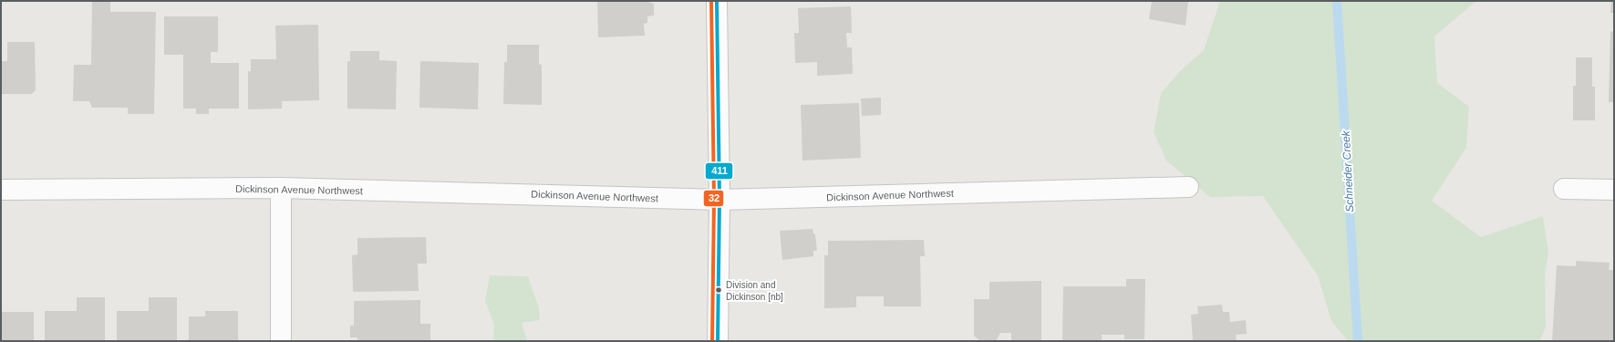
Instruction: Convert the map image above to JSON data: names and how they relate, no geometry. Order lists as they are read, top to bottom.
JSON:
{
  "streets": {
    "street": ["Dickinson Avenue Northwest"]
  },
  "water": ["Schneider Creek"],
  "places": ["Division and Dickinson [nb]"],
  "lines": ["transit line 411", "transit line 32"]
}
